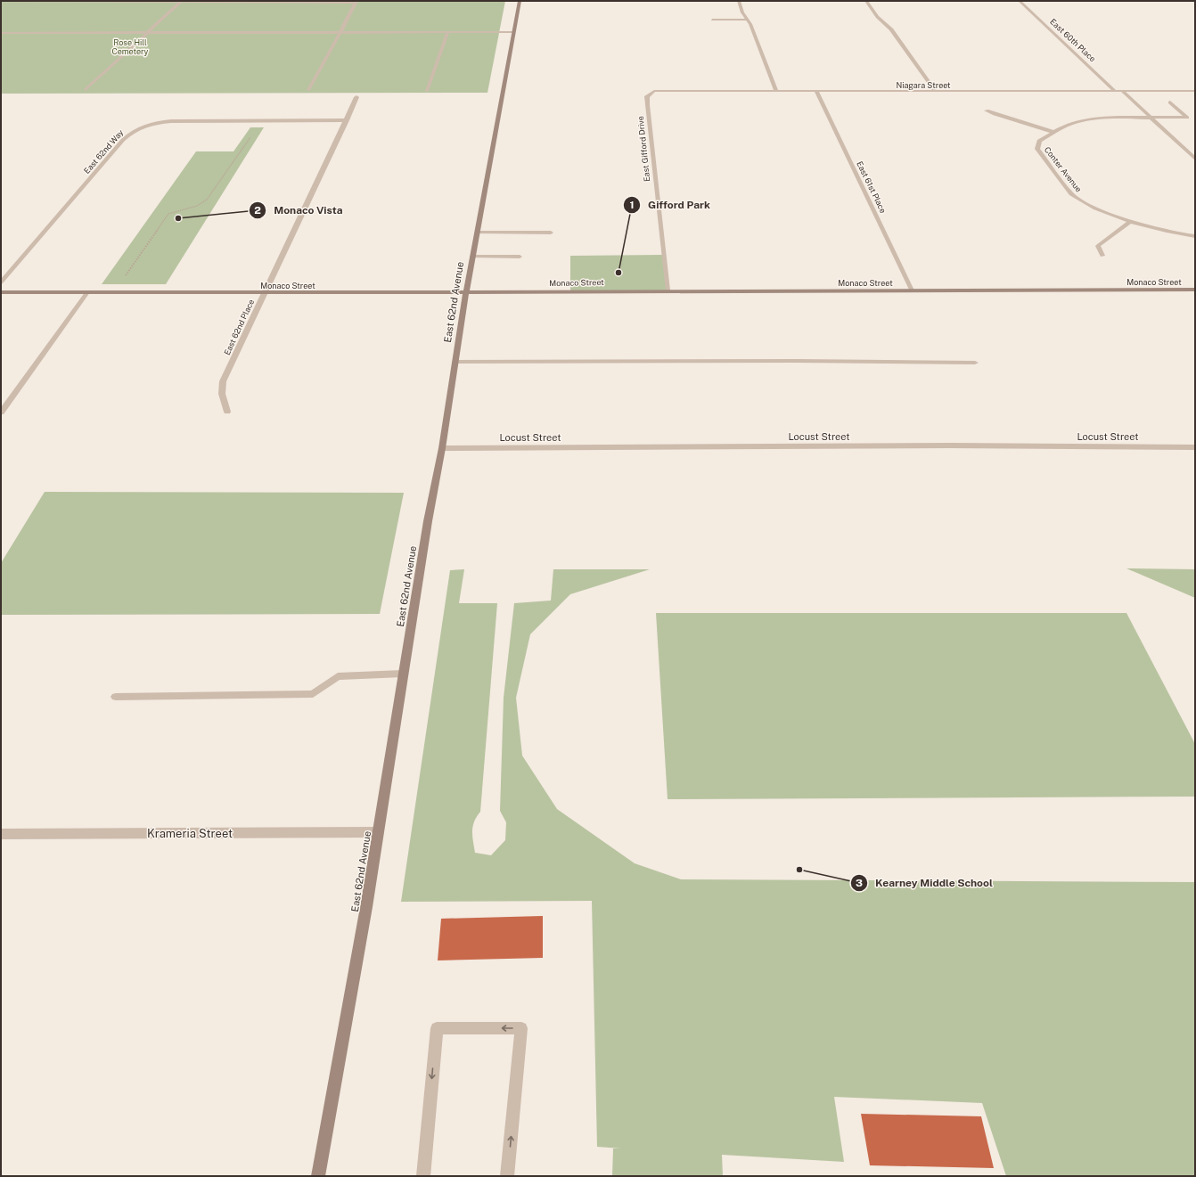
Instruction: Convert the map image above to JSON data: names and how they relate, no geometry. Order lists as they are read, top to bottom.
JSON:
{
  "streets": {
    "street": [
      "East 60th Place",
      "Niagara Street",
      "East Gifford Drive",
      "East 62nd Way",
      "Conter Avenue",
      "East 61st Place",
      "Monaco Street",
      "East 62nd Avenue",
      "East 62nd Place",
      "Locust Street",
      "Krameria Street"
    ]
  },
  "crossings": [
    ["East 60th Place", "Niagara Street"],
    ["Niagara Street", "East Gifford Drive"],
    ["Niagara Street", "East 61st Place"],
    ["East Gifford Drive", "Monaco Street"],
    ["East 62nd Way", "East 62nd Place"],
    ["East 61st Place", "Monaco Street"],
    ["Monaco Street", "East 62nd Avenue"],
    ["Monaco Street", "East 62nd Place"],
    ["East 62nd Avenue", "Locust Street"],
    ["East 62nd Avenue", "Krameria Street"]
  ],
  "parks": ["Rose Hill Cemetery"],
  "places": ["Monaco Vista", "Gifford Park", "Kearney Middle School"]
}
